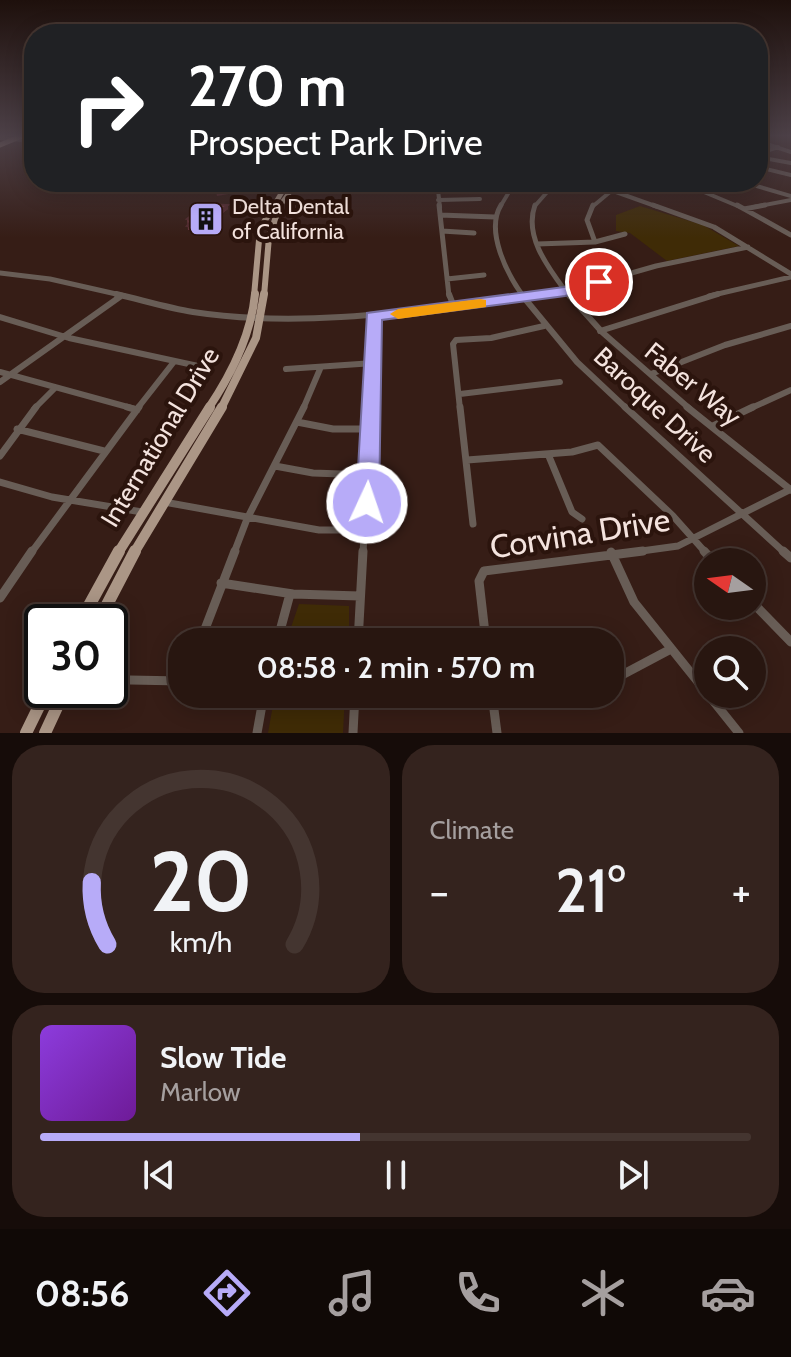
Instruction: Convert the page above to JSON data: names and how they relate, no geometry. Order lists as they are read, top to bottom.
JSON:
{
  "streets": {
    "main road": ["International Drive"],
    "street": ["Faber Way", "Baroque Drive", "Corvina Drive"]
  },
  "crossings": [
    ["Faber Way", "Corvina Drive"],
    ["Baroque Drive", "Corvina Drive"]
  ],
  "places": {
    "building": ["Delta Dental of California"]
  },
  "north": "left",
  "page": {
    "turn": ["270 m", "Prospect Park Drive"],
    "limit": "30",
    "trip": "08:58 · 2 min · 570 m",
    "tile": "Climate",
    "heat": ["−", "21°", "+"],
    "song": ["Slow Tide", "Marlow"],
    "tabs": "08:56",
    "gauge": ["20", "km/h"]
  }
}
